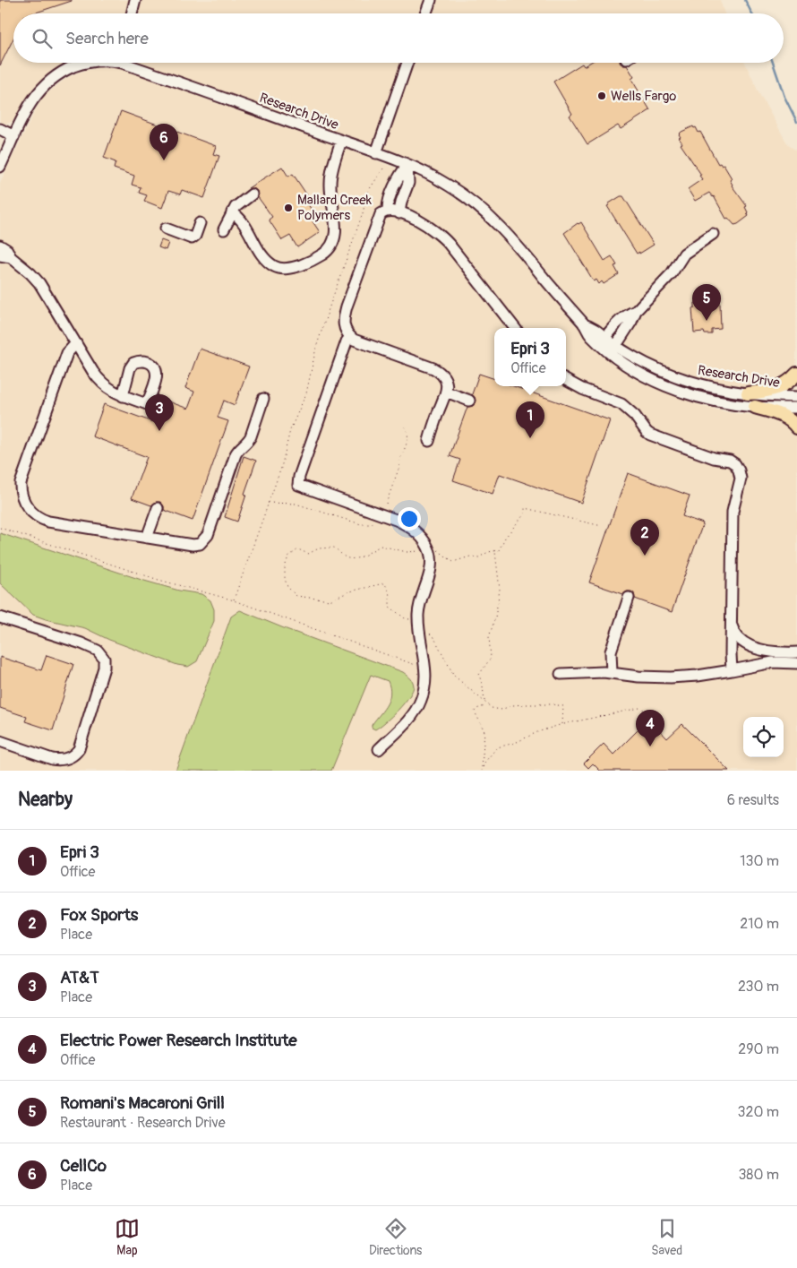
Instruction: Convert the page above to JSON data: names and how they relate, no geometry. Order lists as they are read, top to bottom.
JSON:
{
  "streets": {
    "street": ["Research Drive"]
  },
  "places": ["Wells Fargo", "Mallard Creek Polymers"],
  "page": {
    "search": "Search here",
    "pins": [
      "6",
      "5",
      "3",
      "1",
      "2",
      "4"
    ],
    "popup": ["Epri 3", "Office"],
    "heading": ["Nearby", "6 results"],
    "list": [
      {
        "mark": "1",
        "name": "Epri 3",
        "note": "Office",
        "value": "130 m"
      },
      {
        "mark": "2",
        "name": "Fox Sports",
        "note": "Place",
        "value": "210 m"
      },
      {
        "mark": "3",
        "name": "AT&T",
        "note": "Place",
        "value": "230 m"
      },
      {
        "mark": "4",
        "name": "Electric Power Research Institute",
        "note": "Office",
        "value": "290 m"
      },
      {
        "mark": "5",
        "name": "Romani's Macaroni Grill",
        "note": "Restaurant · Research Drive",
        "value": "320 m"
      },
      {
        "mark": "6",
        "name": "CellCo",
        "note": "Place",
        "value": "380 m"
      }
    ],
    "nav": ["Map", "Directions", "Saved"]
  }
}
